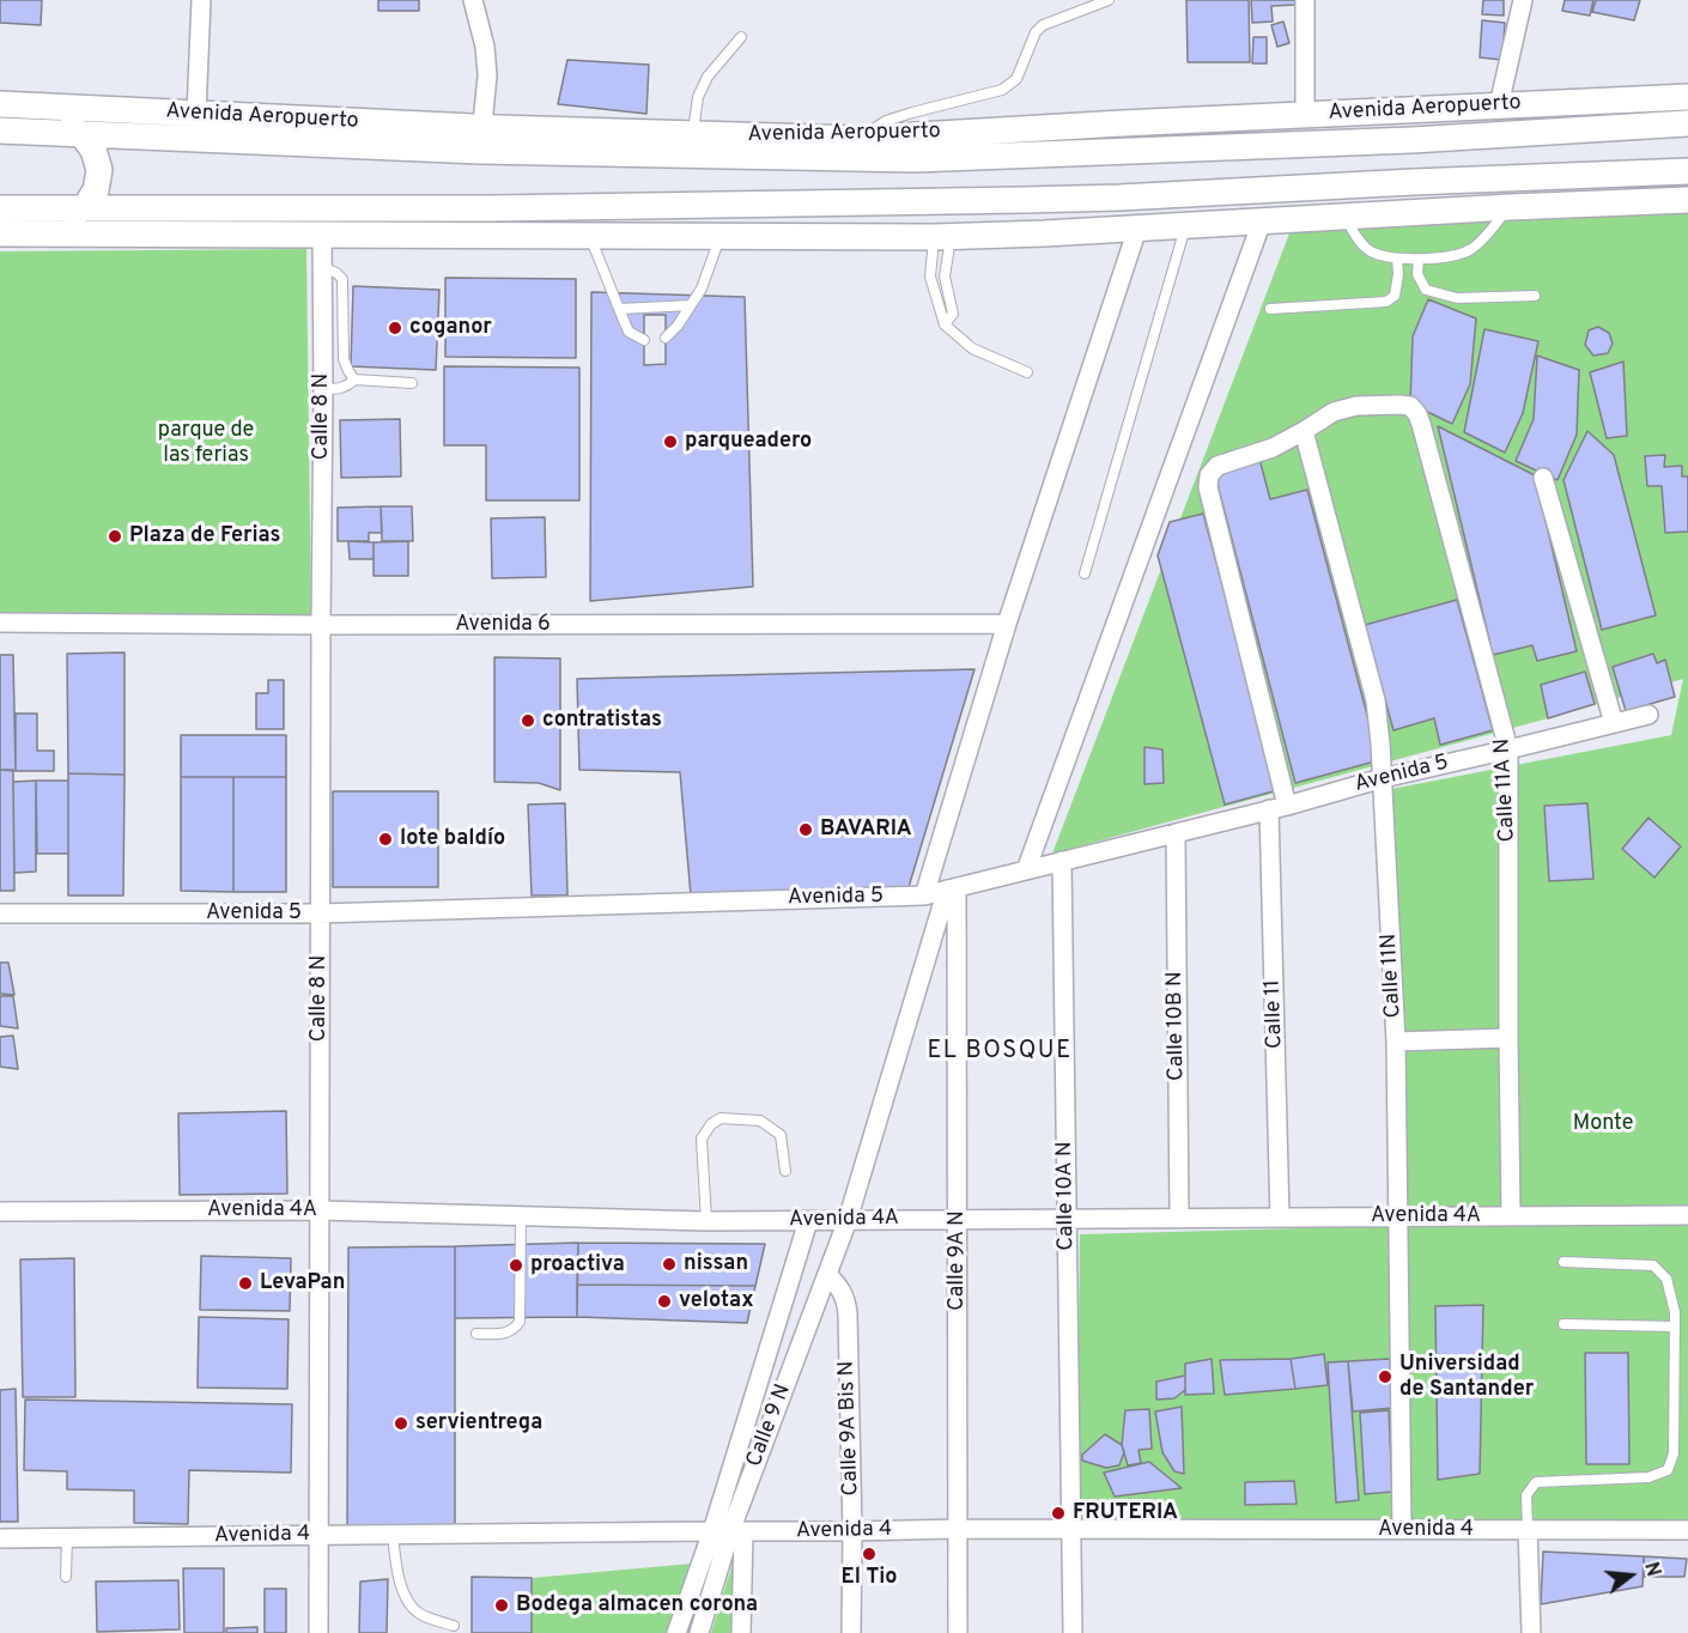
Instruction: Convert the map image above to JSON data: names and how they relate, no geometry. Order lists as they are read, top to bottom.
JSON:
{
  "streets": {
    "main road": ["Avenida Aeropuerto"],
    "street": [
      "Calle 8 N",
      "Avenida 6",
      "Avenida 5",
      "Calle 11A N",
      "Calle 11N",
      "Calle 11",
      "Calle 10B N",
      "Calle 10A N",
      "Avenida 4A",
      "Calle 9A N",
      "Calle 9 N",
      "Calle 9A Bis N",
      "Avenida 4"
    ]
  },
  "crossings": [
    ["Calle 8 N", "Avenida 6"],
    ["Calle 8 N", "Avenida 5"],
    ["Calle 8 N", "Avenida 4A"],
    ["Calle 8 N", "Avenida 4"],
    ["Avenida 5", "Calle 11A N"],
    ["Avenida 5", "Calle 11N"],
    ["Avenida 5", "Calle 11"],
    ["Avenida 5", "Calle 10B N"],
    ["Avenida 5", "Calle 10A N"],
    ["Avenida 5", "Calle 9A N"],
    ["Avenida 5", "Calle 9 N"],
    ["Calle 11A N", "Calle 11N"],
    ["Calle 11A N", "Calle 11"],
    ["Calle 11A N", "Avenida 4A"],
    ["Calle 11N", "Avenida 4A"],
    ["Calle 11N", "Avenida 4"],
    ["Calle 11", "Avenida 4A"],
    ["Calle 10B N", "Avenida 4A"],
    ["Calle 10A N", "Avenida 4A"],
    ["Calle 10A N", "Avenida 4"],
    ["Avenida 4A", "Calle 9A N"],
    ["Avenida 4A", "Calle 9 N"],
    ["Calle 9A N", "Calle 9 N"],
    ["Calle 9A N", "Avenida 4"],
    ["Calle 9 N", "Calle 9A Bis N"],
    ["Calle 9 N", "Avenida 4"],
    ["Calle 9A Bis N", "Avenida 4"]
  ],
  "districts": ["EL BOSQUE"],
  "parks": ["parque de las ferias", "Monte"],
  "places": [
    "coganor",
    "parqueadero",
    "Plaza de Ferias",
    "contratistas",
    "BAVARIA",
    "lote baldío",
    "nissan",
    "proactiva",
    "LevaPan",
    "velotax",
    "Universidad de Santander",
    "servientrega",
    "FRUTERIA",
    "El Tio",
    "Bodega almacen corona"
  ],
  "north": "right"
}
